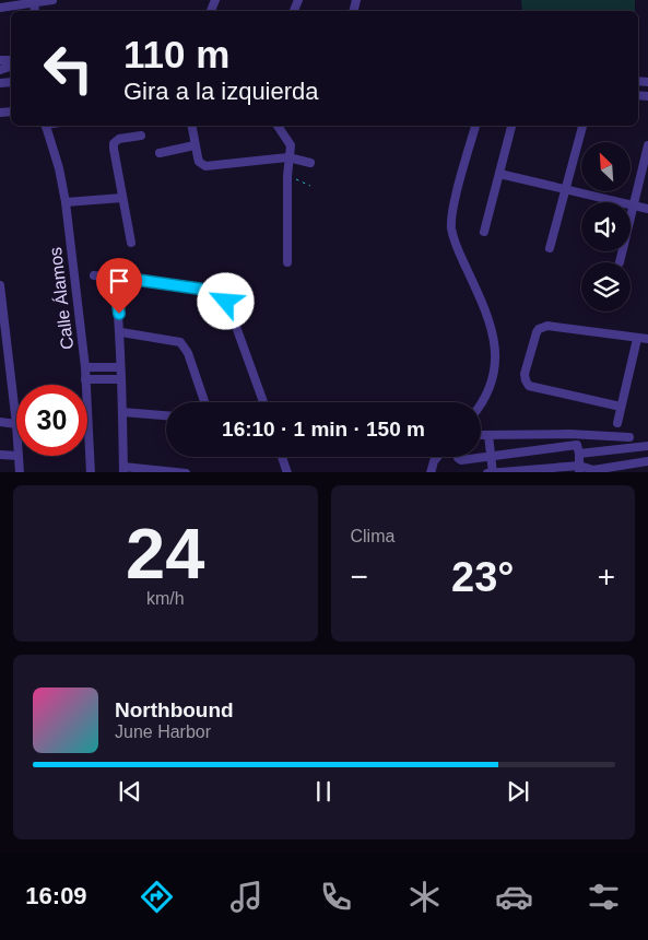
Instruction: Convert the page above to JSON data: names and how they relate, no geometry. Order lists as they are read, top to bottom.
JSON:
{
  "streets": {
    "street": ["Calle Álamos"]
  },
  "north": "top left",
  "page": {
    "turn": ["110 m", "Gira a la izquierda"],
    "limit": "30",
    "trip": "16:10 · 1 min · 150 m",
    "tile": [
      ["24", "km/h"],
      "Clima"
    ],
    "heat": ["−", "23°", "+"],
    "song": ["Northbound", "June Harbor"],
    "tabs": "16:09"
  }
}
